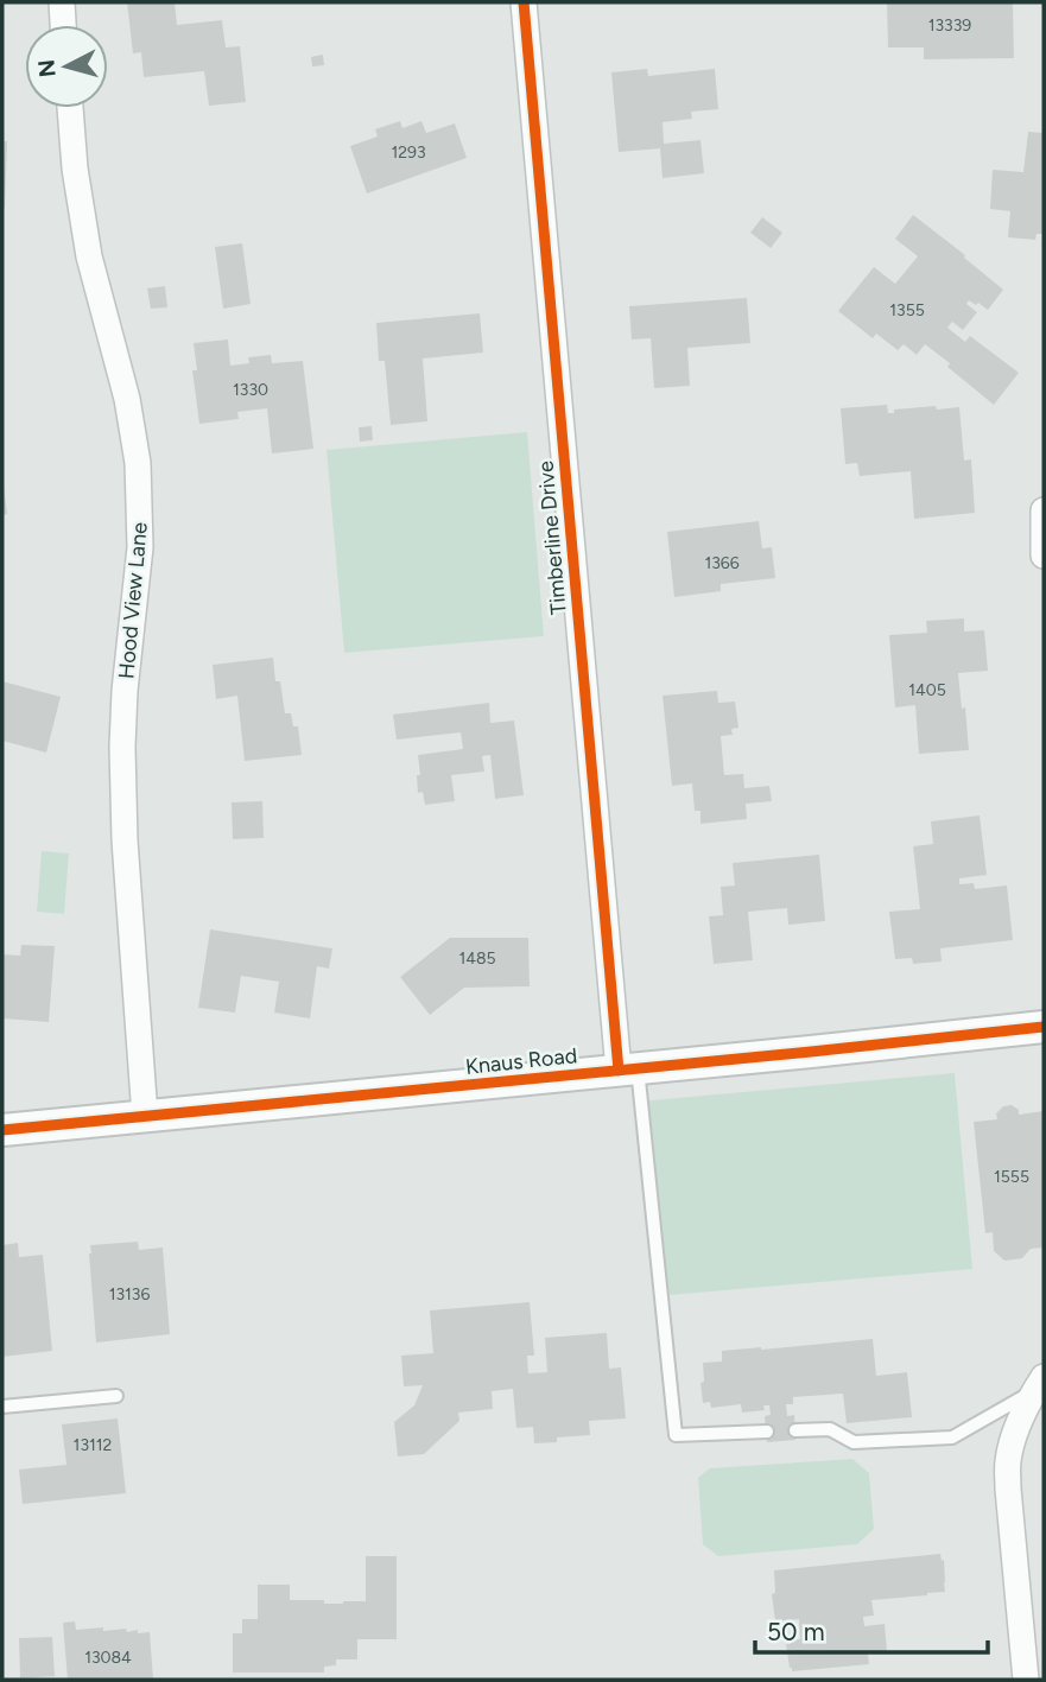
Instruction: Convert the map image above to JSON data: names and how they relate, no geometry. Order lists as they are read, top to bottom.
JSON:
{
  "streets": {
    "street": ["Timberline Drive", "Hood View Lane", "Knaus Road"]
  },
  "crossings": [
    ["Timberline Drive", "Knaus Road"],
    ["Hood View Lane", "Knaus Road"]
  ],
  "house_numbers": [
    "13339",
    "1293",
    "1355",
    "1330",
    "1366",
    "1405",
    "1485",
    "1555",
    "13136",
    "13112",
    "13084"
  ],
  "scale_bar": "50 m",
  "north": "left"
}
